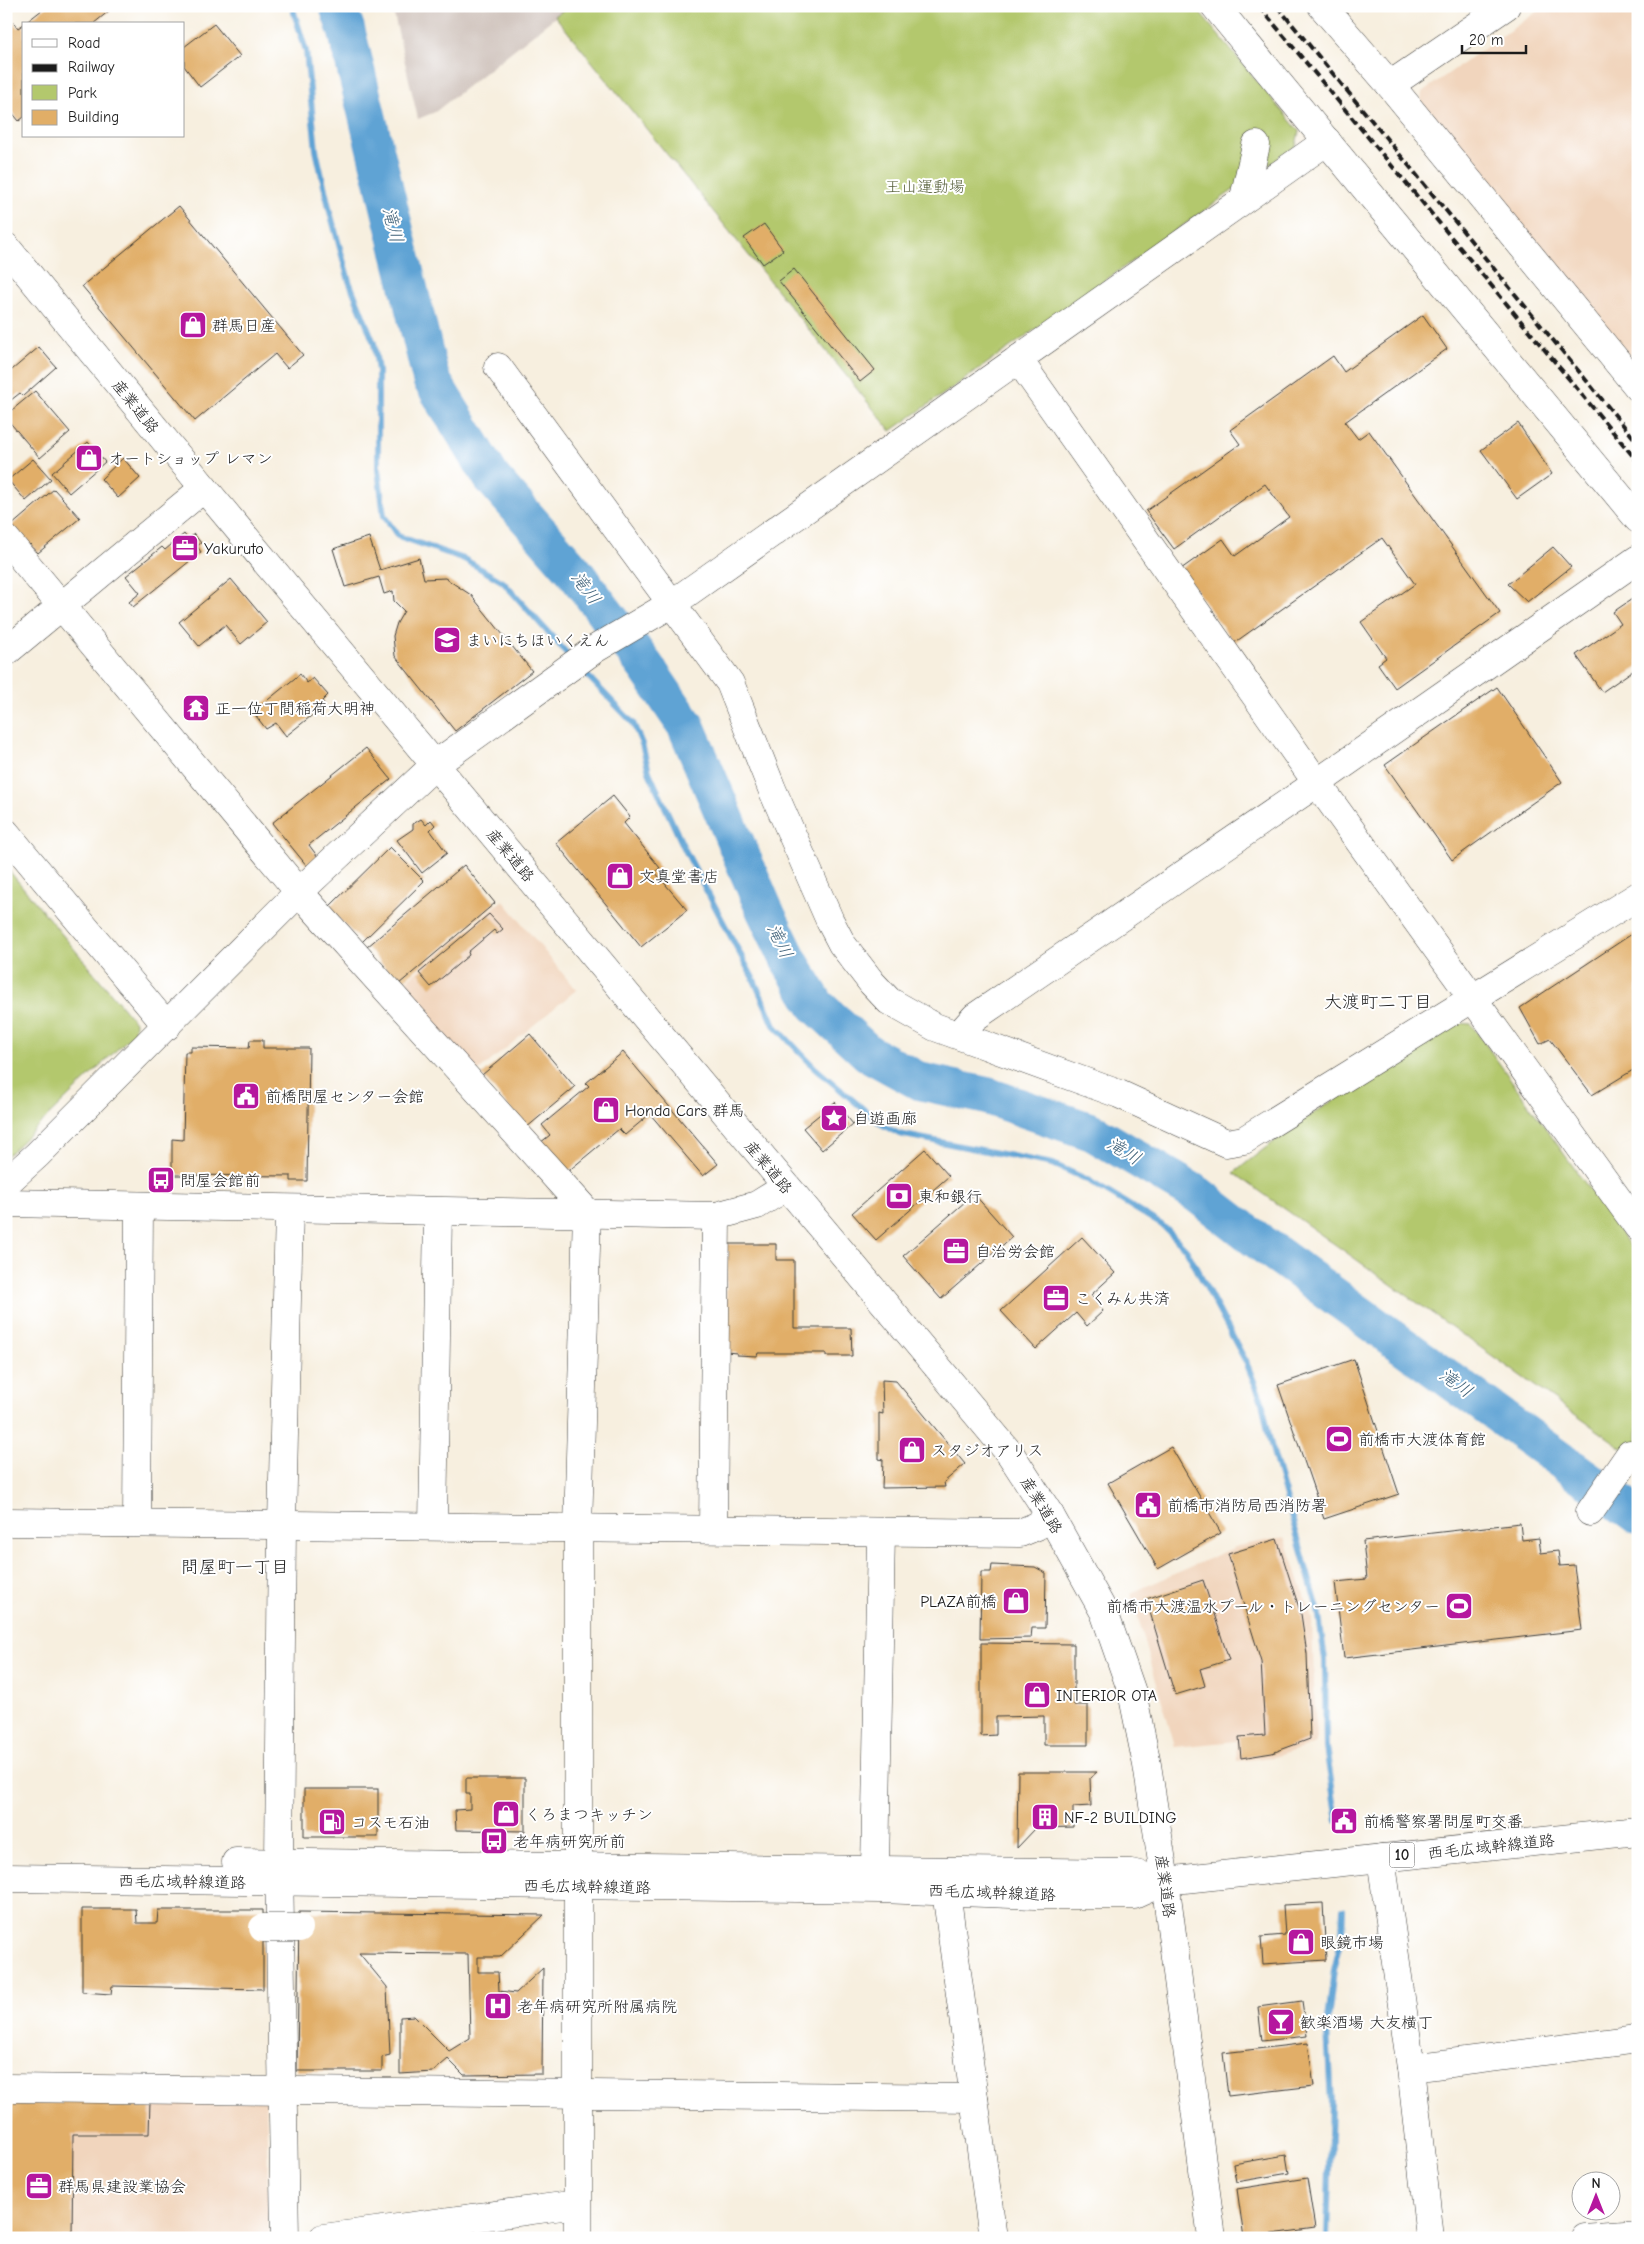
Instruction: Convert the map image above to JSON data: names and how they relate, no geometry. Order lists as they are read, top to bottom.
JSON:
{
  "streets": {
    "street": ["産業道路", "西毛広域幹線道路", "10"]
  },
  "crossings": [
    ["産業道路", "西毛広域幹線道路"]
  ],
  "districts": ["大渡町二丁目", "問屋町一丁目"],
  "water": ["滝川"],
  "parks": ["王山運動場"],
  "places": {
    "shop": [
      "群馬日産",
      "オートショップ レマン",
      "文真堂書店",
      "Honda Cars 群馬",
      "スタジオアリス",
      "PLAZA前橋",
      "INTERIOR OTA",
      "くろまつキッチン",
      "眼鏡市場"
    ],
    "office": [
      "Yakuruto",
      "自治労会館",
      "こくみん共済",
      "群馬県建設業協会"
    ],
    "school or university": ["まいにちほいくえん"],
    "temple": ["正一位丁間稲荷大明神"],
    "public building": ["前橋問屋センター会館", "前橋市消防局西消防署", "前橋警察署問屋町交番"],
    "place": ["自遊画廊"],
    "bus stop": ["問屋会館前", "老年病研究所前"],
    "bank": ["東和銀行"],
    "sports": ["前橋市大渡体育館", "前橋市大渡温水プール・トレーニングセンター"],
    "building": ["NF-2 BUILDING"],
    "fuel station": ["コスモ石油"],
    "hospital": ["老年病研究所附属病院"],
    "bar": ["歓楽酒場 大友横丁"]
  },
  "legend": [
    "Road",
    "Railway",
    "Park",
    "Building"
  ],
  "scale_bar": "20 m",
  "north": "top"
}
